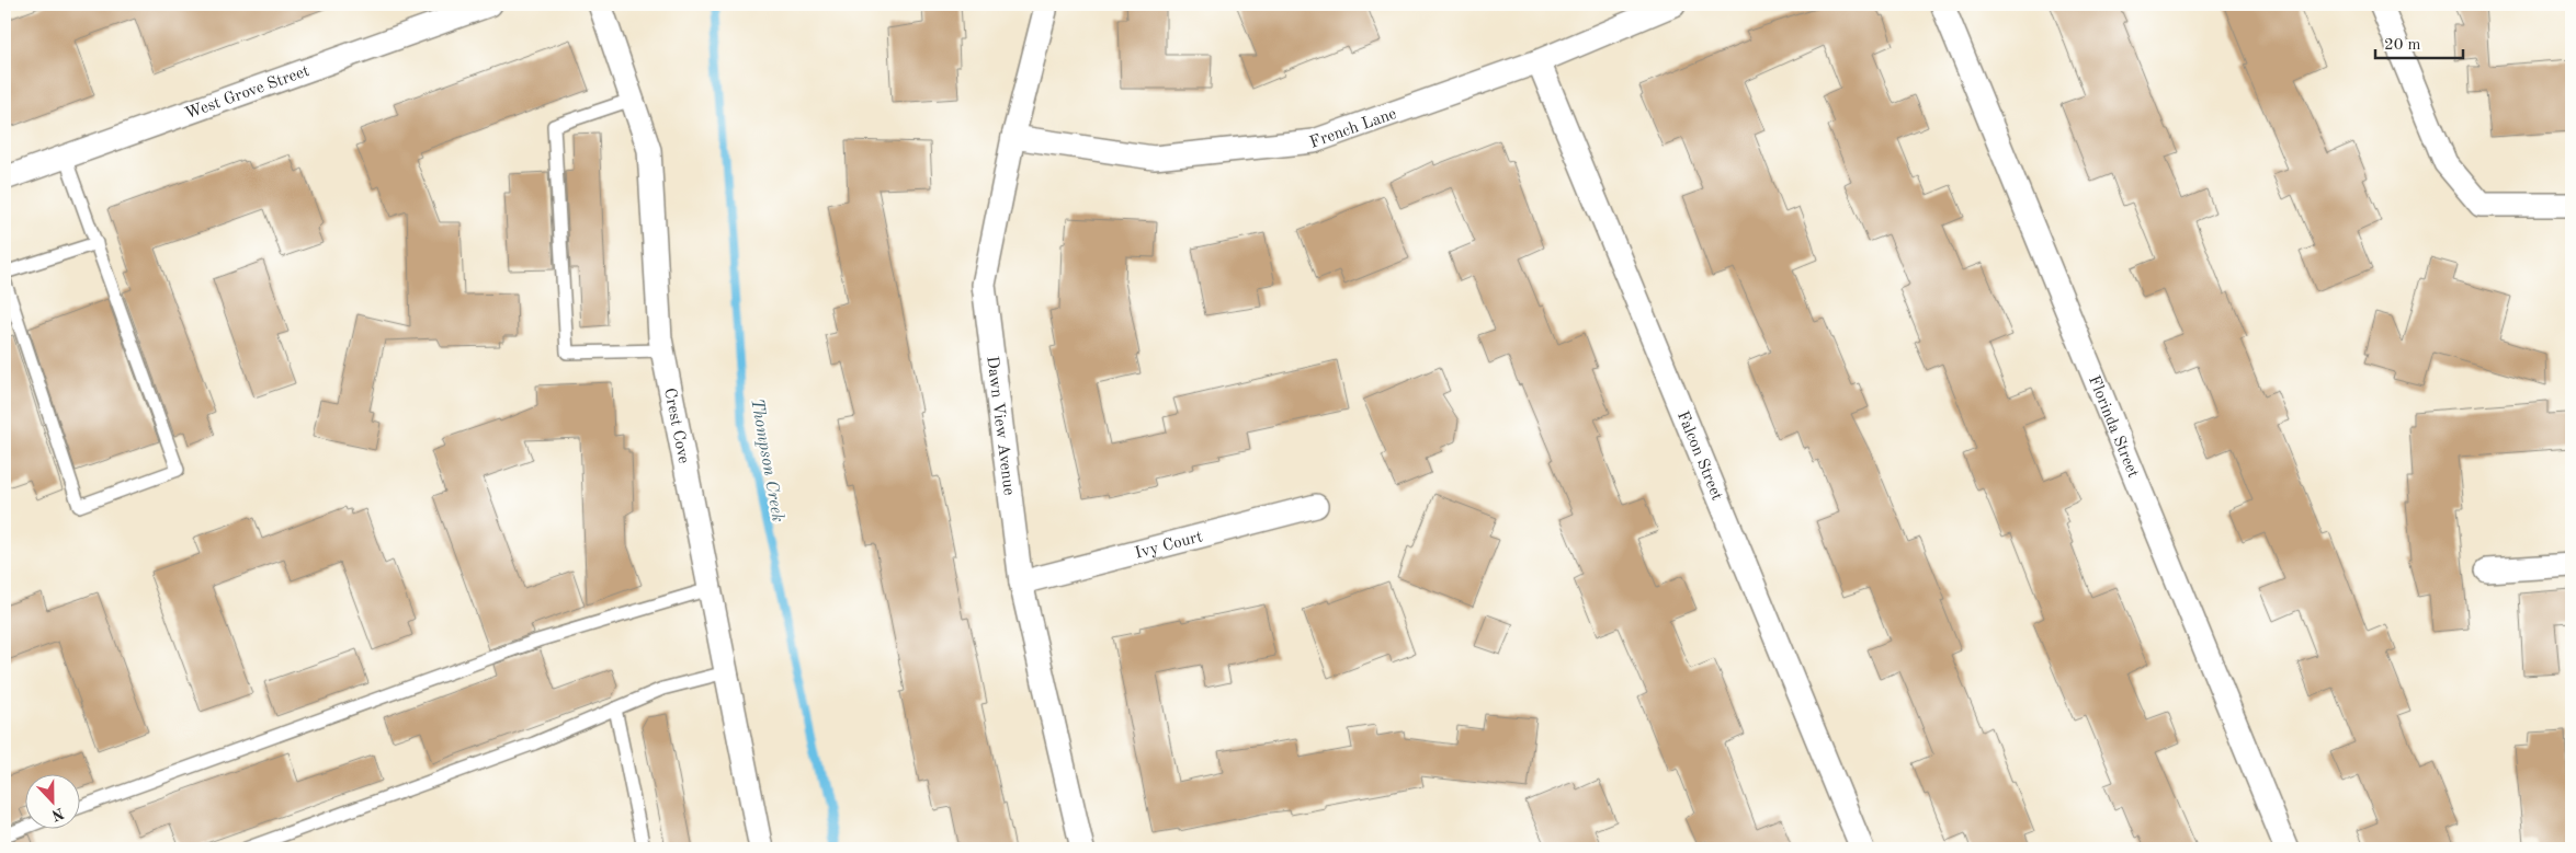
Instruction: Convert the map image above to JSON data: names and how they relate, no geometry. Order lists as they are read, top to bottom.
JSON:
{
  "streets": {
    "street": [
      "West Grove Street",
      "French Lane",
      "Crest Cove",
      "Florinda Street",
      "Dawn View Avenue",
      "Falcon Street",
      "Ivy Court"
    ]
  },
  "crossings": [
    ["French Lane", "Dawn View Avenue"],
    ["French Lane", "Falcon Street"],
    ["Dawn View Avenue", "Ivy Court"]
  ],
  "water": ["Thompson Creek"],
  "scale_bar": "20 m",
  "north": "bottom"
}
